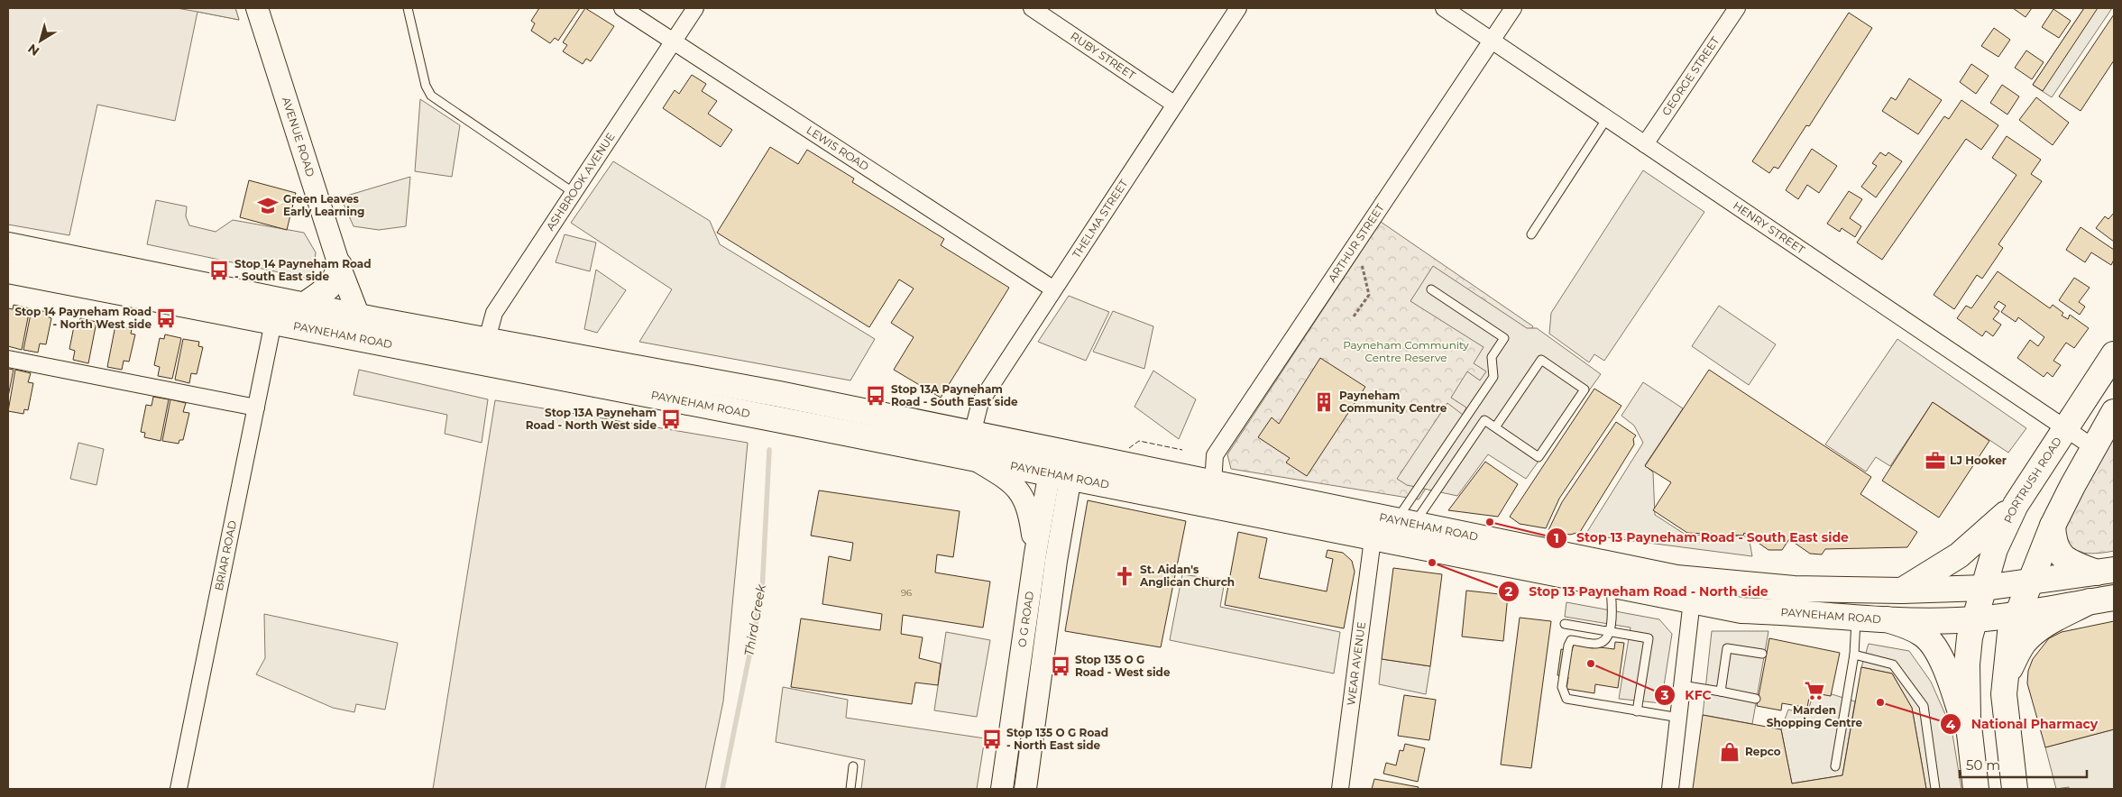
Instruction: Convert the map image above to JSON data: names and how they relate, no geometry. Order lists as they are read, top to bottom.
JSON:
{
  "streets": {
    "main road": [
      "AVENUE ROAD",
      "PAYNEHAM ROAD",
      "PORTRUSH ROAD",
      "O G ROAD"
    ],
    "street": [
      "RUBY STREET",
      "GEORGE STREET",
      "LEWIS ROAD",
      "ASHBROOK AVENUE",
      "THELMA STREET",
      "HENRY STREET",
      "ARTHUR STREET",
      "BRIAR ROAD",
      "WEAR AVENUE"
    ]
  },
  "crossings": [
    ["RUBY STREET", "THELMA STREET"],
    ["GEORGE STREET", "HENRY STREET"],
    ["AVENUE ROAD", "PAYNEHAM ROAD"],
    ["LEWIS ROAD", "ASHBROOK AVENUE"],
    ["LEWIS ROAD", "THELMA STREET"],
    ["ASHBROOK AVENUE", "PAYNEHAM ROAD"],
    ["THELMA STREET", "PAYNEHAM ROAD"],
    ["HENRY STREET", "ARTHUR STREET"],
    ["HENRY STREET", "PORTRUSH ROAD"],
    ["ARTHUR STREET", "PAYNEHAM ROAD"],
    ["PAYNEHAM ROAD", "PORTRUSH ROAD"],
    ["PAYNEHAM ROAD", "BRIAR ROAD"],
    ["PAYNEHAM ROAD", "O G ROAD"],
    ["PAYNEHAM ROAD", "WEAR AVENUE"]
  ],
  "water": ["Third Creek"],
  "parks": ["Payneham Community Centre Reserve"],
  "places": {
    "school or university": ["Green Leaves Early Learning"],
    "bus stop": [
      "Stop 14 Payneham Road - South East side",
      "Stop 14 Payneham Road - North West side",
      "Stop 13A Payneham Road - South East side",
      "Stop 13A Payneham Road - North West side",
      "Stop 135 O G Road - West side",
      "Stop 135 O G Road - North East side"
    ],
    "building": ["Payneham Community Centre"],
    "office": ["LJ Hooker"],
    "other": [
      "Stop 13 Payneham Road - South East side",
      "Stop 13 Payneham Road - North side",
      "KFC",
      "National Pharmacy"
    ],
    "church": ["St. Aidan's Anglican Church"],
    "supermarket": ["Marden Shopping Centre"],
    "shop": ["Repco"]
  },
  "house_numbers": ["96"],
  "scale_bar": "50 m",
  "north": "bottom left"
}
